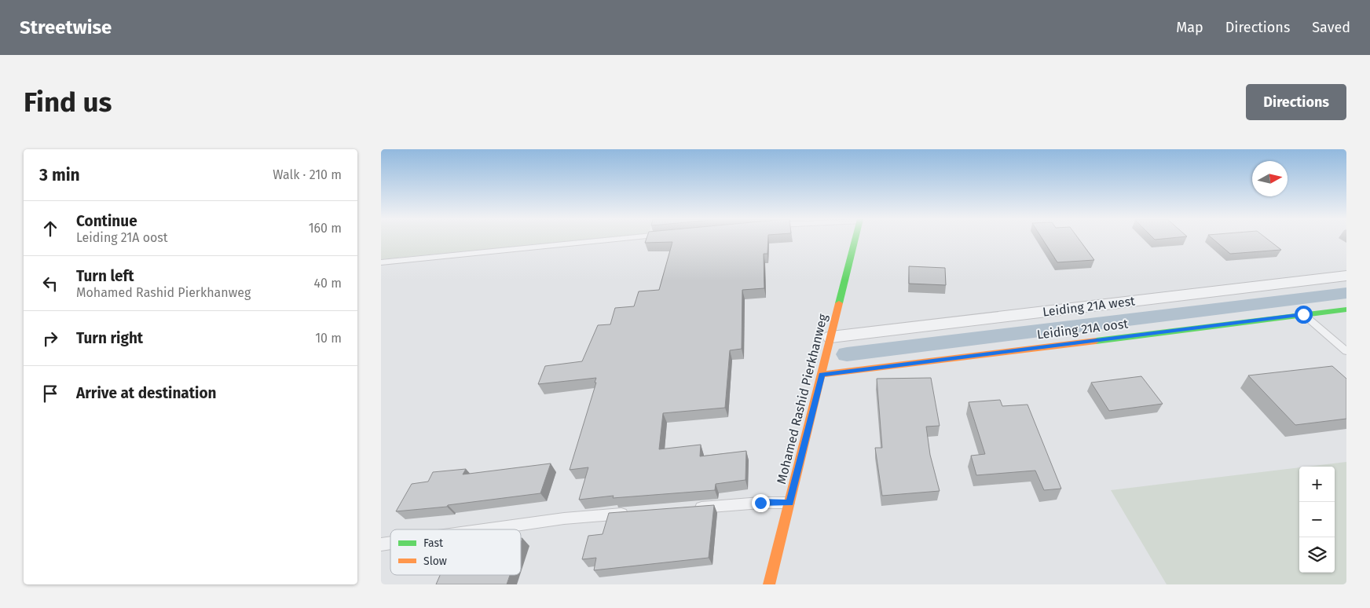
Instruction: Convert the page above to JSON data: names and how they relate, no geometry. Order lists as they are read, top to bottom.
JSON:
{
  "streets": {
    "street": ["Leiding 21A west", "Leiding 21A oost", "Mohamed Rashid Pierkhanweg"]
  },
  "crossings": [
    ["Leiding 21A west", "Mohamed Rashid Pierkhanweg"],
    ["Leiding 21A oost", "Mohamed Rashid Pierkhanweg"]
  ],
  "legend": ["Fast", "Slow"],
  "north": "right",
  "page": {
    "header": "Streetwise",
    "nav": ["Map", "Directions", "Saved"],
    "buttons": "Directions",
    "title": "Find us",
    "heading": ["3 min", "Walk · 210 m"],
    "list": [
      ["Continue", "Leiding 21A oost", "160 m"],
      ["Turn left", "Mohamed Rashid Pierkhanweg", "40 m"],
      ["Turn right", "10 m"],
      "Arrive at destination"
    ],
    "map_buttons": ["+", "−"]
  }
}
